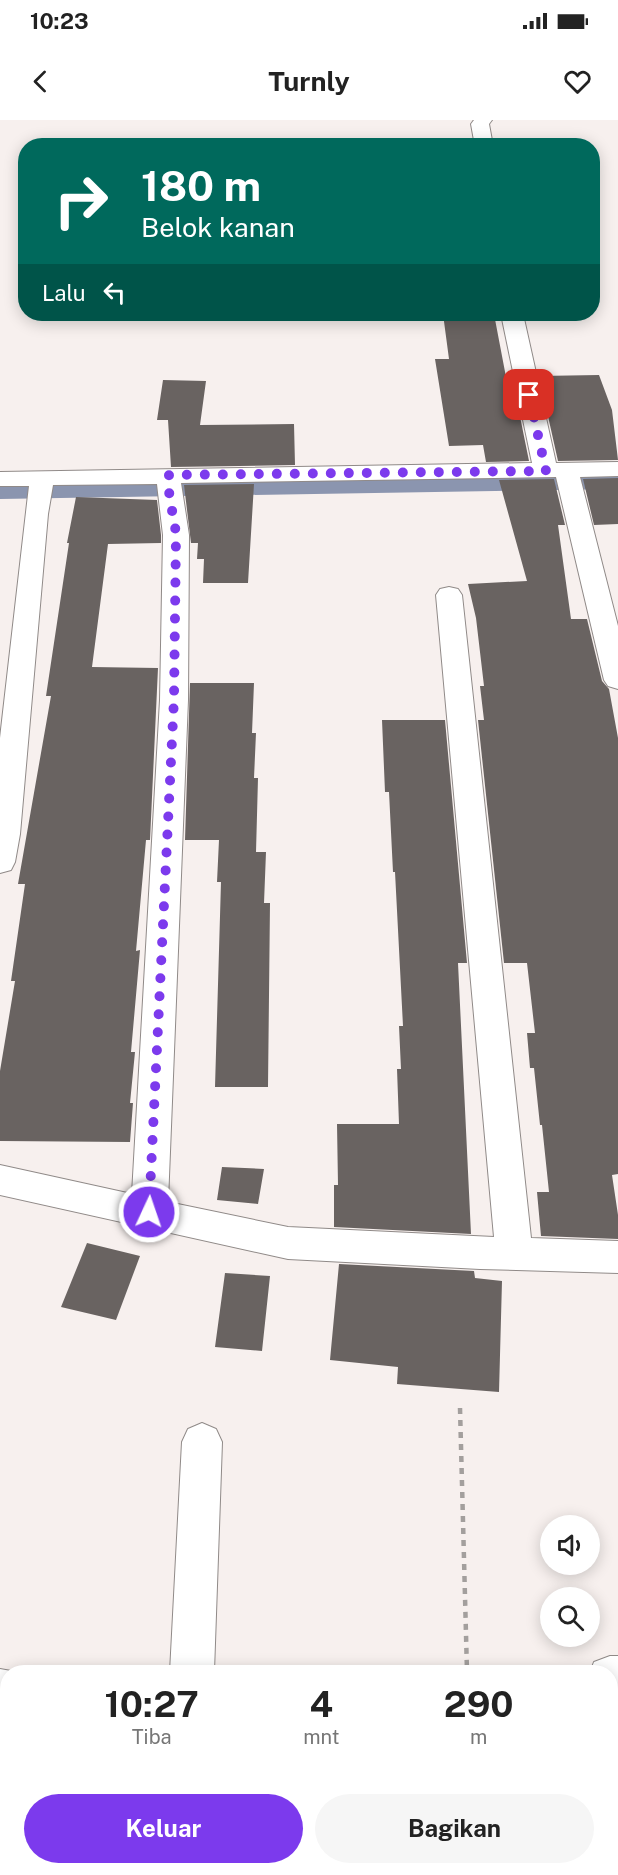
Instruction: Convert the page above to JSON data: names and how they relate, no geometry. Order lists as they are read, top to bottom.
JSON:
{
  "page": {
    "status": "10:23",
    "header": "Turnly",
    "turn": ["180 m", "Belok kanan"],
    "then": "Lalu",
    "eta": [
      "10:27",
      "Tiba",
      "4",
      "mnt",
      "290",
      "m"
    ],
    "buttons": ["Keluar", "Bagikan"]
  }
}
